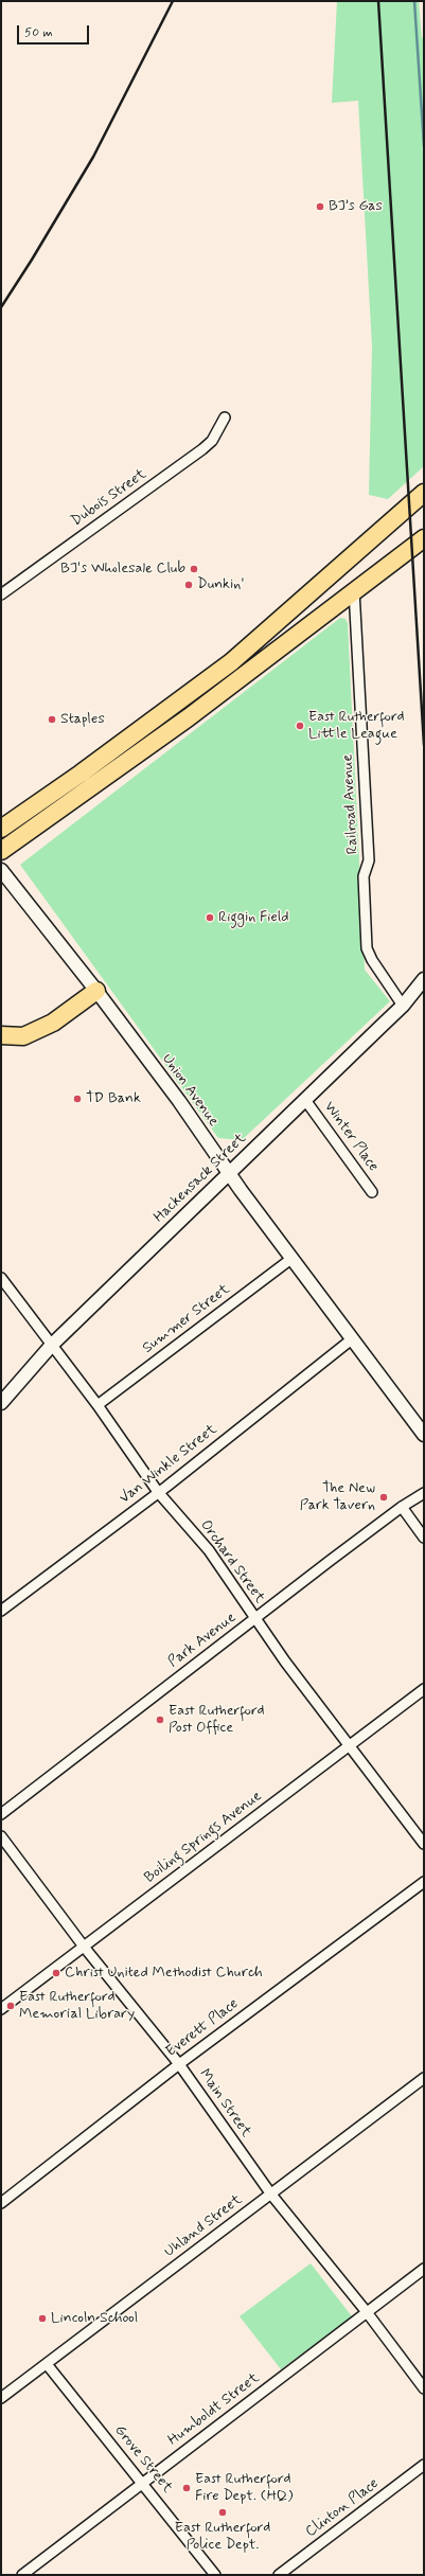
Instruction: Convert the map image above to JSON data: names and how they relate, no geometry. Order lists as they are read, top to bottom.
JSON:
{
  "streets": {
    "street": [
      "Dubois Street",
      "Railroad Avenue",
      "Union Avenue",
      "Winter Place",
      "Hackensack Street",
      "Summer Street",
      "Van Winkle Street",
      "Orchard Street",
      "Park Avenue",
      "Boiling Springs Avenue",
      "Everett Place",
      "Main Street",
      "Uhland Street",
      "Humboldt Street",
      "Grove Street",
      "Clinton Place"
    ]
  },
  "crossings": [
    ["Railroad Avenue", "Hackensack Street"],
    ["Union Avenue", "Hackensack Street"],
    ["Union Avenue", "Summer Street"],
    ["Union Avenue", "Van Winkle Street"],
    ["Winter Place", "Hackensack Street"],
    ["Hackensack Street", "Orchard Street"],
    ["Summer Street", "Orchard Street"],
    ["Van Winkle Street", "Orchard Street"],
    ["Orchard Street", "Park Avenue"],
    ["Orchard Street", "Boiling Springs Avenue"],
    ["Boiling Springs Avenue", "Main Street"],
    ["Everett Place", "Main Street"],
    ["Main Street", "Uhland Street"],
    ["Main Street", "Humboldt Street"],
    ["Uhland Street", "Grove Street"],
    ["Humboldt Street", "Grove Street"]
  ],
  "places": [
    "BJ’s Gas",
    "BJ's Wholesale Club",
    "Dunkin'",
    "Staples",
    "East Rutherford Little League",
    "Riggin Field",
    "TD Bank",
    "The New Park Tavern",
    "East Rutherford Post Office",
    "Christ United Methodist Church",
    "East Rutherford Memorial Library",
    "Lincoln School",
    "East Rutherford Fire Dept. (HQ)",
    "East Rutherford Police Dept."
  ],
  "scale_bar": "50 m"
}
